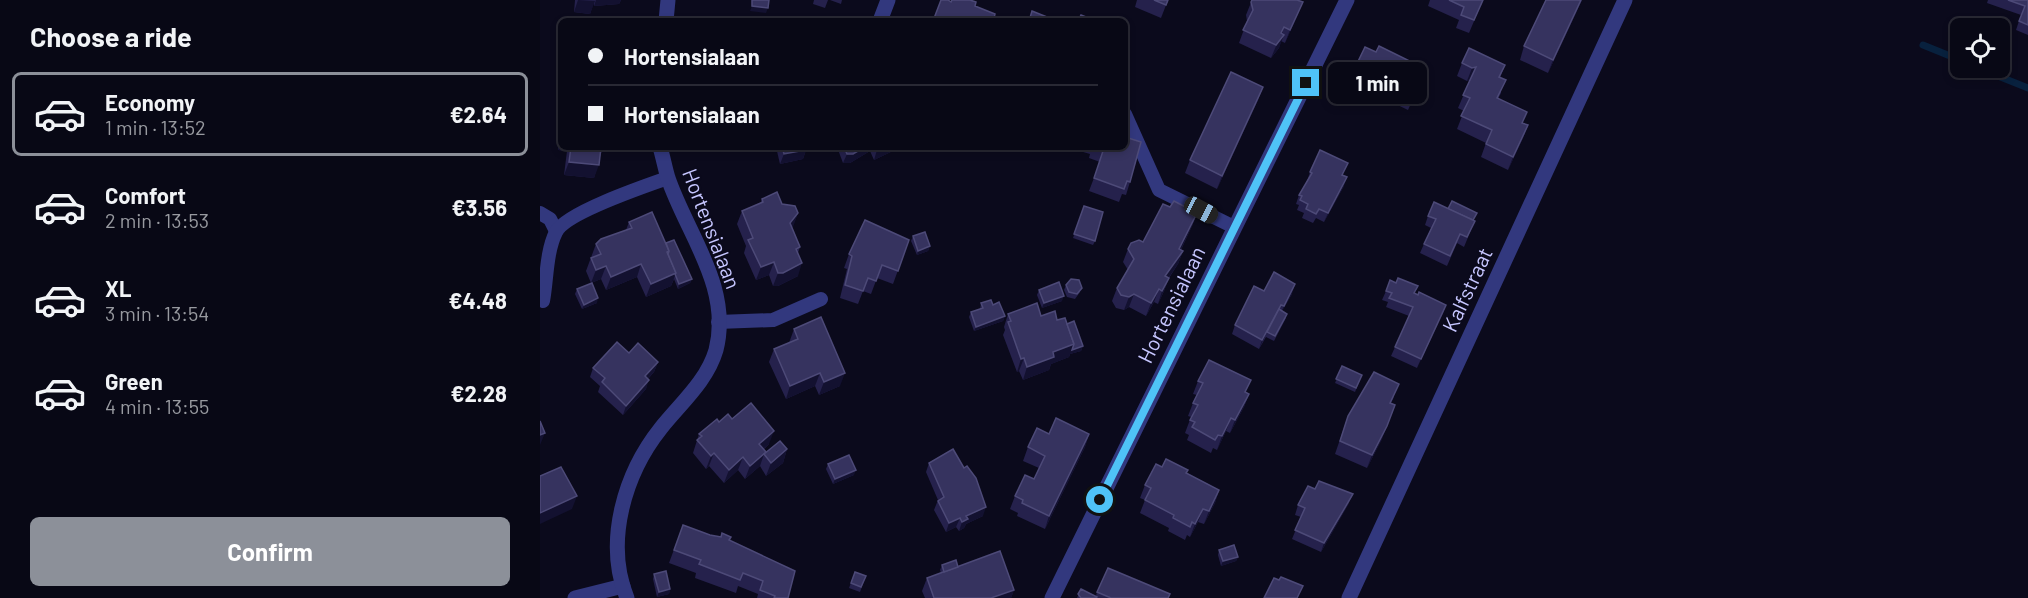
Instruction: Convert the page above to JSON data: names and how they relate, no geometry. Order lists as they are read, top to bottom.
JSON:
{
  "streets": {
    "street": ["Hortensialaan", "Kalfstraat"]
  },
  "page": {
    "heading": "Choose a ride",
    "banner": ["Hortensialaan", "Hortensialaan"],
    "bubble": "1 min",
    "list": [
      {
        "name": "Economy",
        "note": "1 min · 13:52",
        "value": "€2.64"
      },
      {
        "name": "Comfort",
        "note": "2 min · 13:53",
        "value": "€3.56"
      },
      {
        "name": "XL",
        "note": "3 min · 13:54",
        "value": "€4.48"
      },
      {
        "name": "Green",
        "note": "4 min · 13:55",
        "value": "€2.28"
      }
    ],
    "buttons": "Confirm"
  }
}
